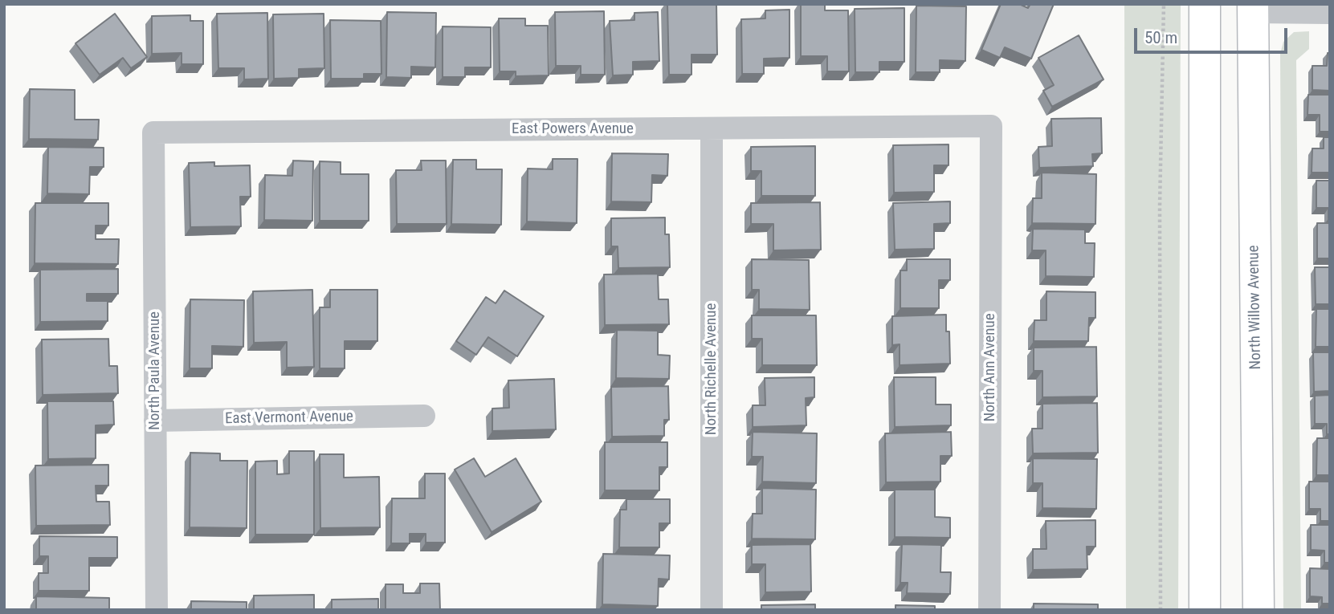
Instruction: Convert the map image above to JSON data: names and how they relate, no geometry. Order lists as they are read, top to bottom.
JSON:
{
  "streets": {
    "main road": ["North Willow Avenue"],
    "street": [
      "East Powers Avenue",
      "North Ann Avenue",
      "North Richelle Avenue",
      "North Paula Avenue",
      "East Vermont Avenue"
    ]
  },
  "crossings": [
    ["East Powers Avenue", "North Ann Avenue"],
    ["East Powers Avenue", "North Richelle Avenue"],
    ["East Powers Avenue", "North Paula Avenue"],
    ["North Paula Avenue", "East Vermont Avenue"]
  ],
  "scale_bar": "50 m"
}
